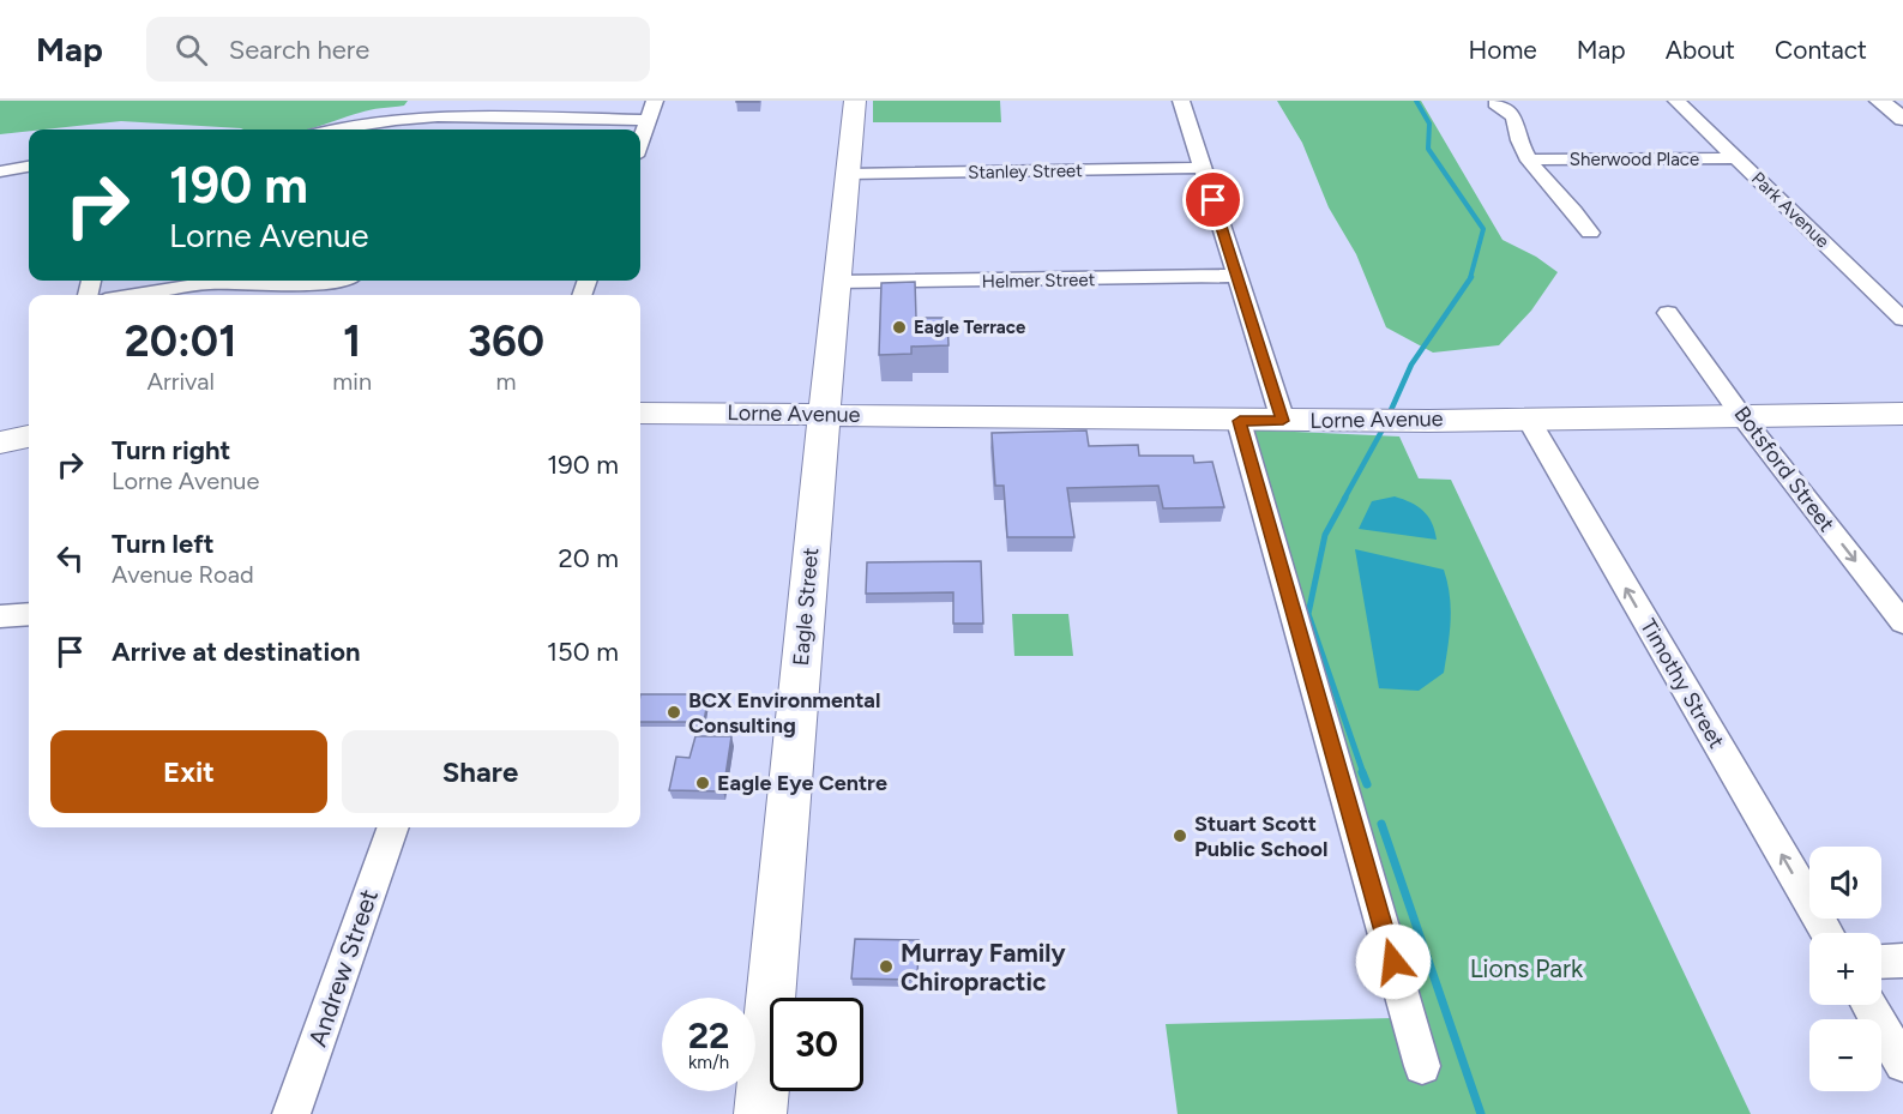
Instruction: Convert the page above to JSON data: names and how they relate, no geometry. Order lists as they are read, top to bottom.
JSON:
{
  "streets": {
    "main road": ["Lorne Avenue", "Eagle Street"],
    "street": [
      "Sherwood Place",
      "Stanley Street",
      "Park Avenue",
      "Helmer Street",
      "Botsford Street",
      "Timothy Street",
      "Andrew Street"
    ]
  },
  "crossings": [
    ["Sherwood Place", "Park Avenue"],
    ["Stanley Street", "Eagle Street"],
    ["Helmer Street", "Eagle Street"],
    ["Lorne Avenue", "Botsford Street"],
    ["Lorne Avenue", "Eagle Street"],
    ["Lorne Avenue", "Timothy Street"]
  ],
  "one_way": ["Botsford Street", "Timothy Street"],
  "parks": ["Lions Park"],
  "places": [
    "Eagle Terrace",
    "BCX Environmental Consulting",
    "Eagle Eye Centre",
    "Stuart Scott Public School",
    "Murray Family Chiropractic"
  ],
  "page": {
    "header": "Map",
    "search": "Search here",
    "nav": [
      "Home",
      "Map",
      "About",
      "Contact"
    ],
    "turn": ["190 m", "Lorne Avenue"],
    "eta": [
      "20:01",
      "Arrival",
      "1",
      "min",
      "360",
      "m"
    ],
    "list": [
      {
        "name": "Turn right",
        "note": "Lorne Avenue",
        "value": "190 m"
      },
      {
        "name": "Turn left",
        "note": "Avenue Road",
        "value": "20 m"
      },
      {
        "name": "Arrive at destination",
        "value": "150 m"
      }
    ],
    "buttons": ["Exit", "Share"],
    "map_buttons": ["+", "−"],
    "speed": "22 km/h",
    "limit": "30"
  }
}
